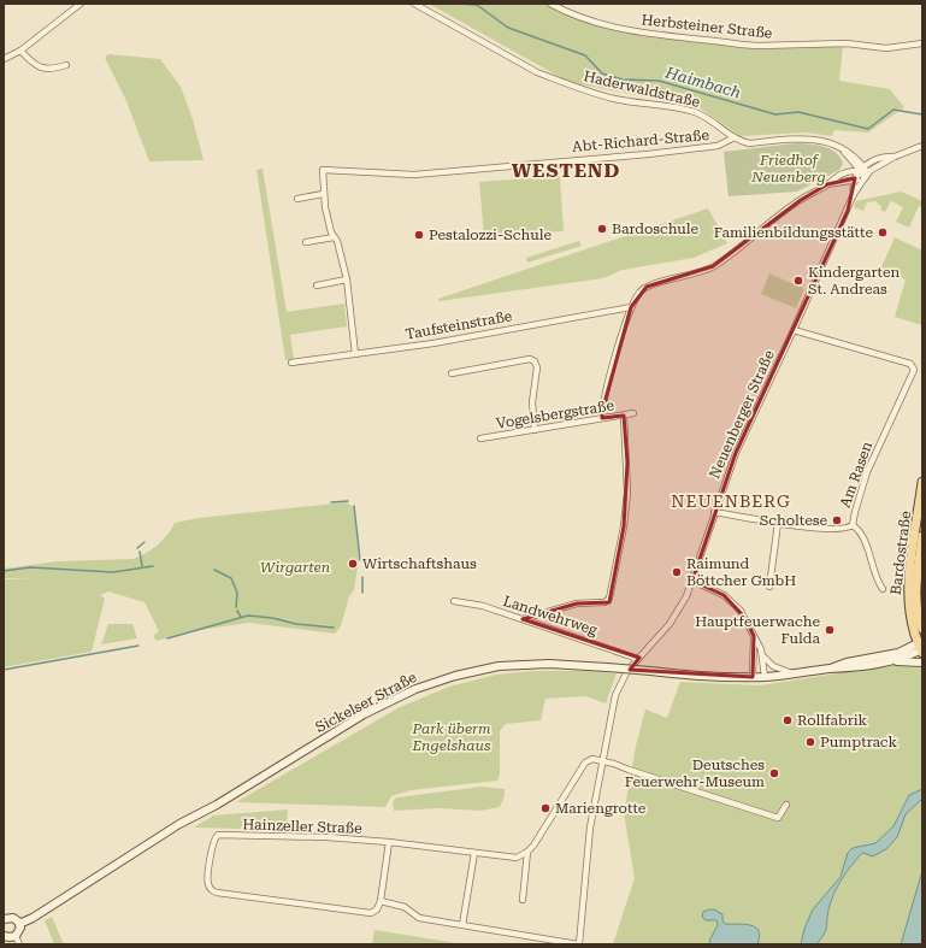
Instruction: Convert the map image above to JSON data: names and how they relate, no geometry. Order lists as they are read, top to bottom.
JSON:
{
  "streets": {
    "main road": ["Bardostraße", "Sickelser Straße"],
    "street": [
      "Herbsteiner Straße",
      "Haderwaldstraße",
      "Abt-Richard-Straße",
      "Taufsteinstraße",
      "Vogelsbergstraße",
      "Neuenberger Straße",
      "Am Rasen",
      "Landwehrweg",
      "Hainzeller Straße"
    ]
  },
  "crossings": [
    ["Haderwaldstraße", "Abt-Richard-Straße"],
    ["Abt-Richard-Straße", "Neuenberger Straße"],
    ["Neuenberger Straße", "Am Rasen"],
    ["Neuenberger Straße", "Landwehrweg"],
    ["Bardostraße", "Sickelser Straße"]
  ],
  "districts": ["WESTEND", "NEUENBERG"],
  "water": ["Haimbach"],
  "parks": ["Friedhof Neuenberg", "Wirgarten", "Park überm Engelshaus"],
  "places": [
    "Bardoschule",
    "Familienbildungsstätte",
    "Pestalozzi-Schule",
    "Kindergarten St. Andreas",
    "Scholtese",
    "Wirtschaftshaus",
    "Raimund Böttcher GmbH",
    "Hauptfeuerwache Fulda",
    "Rollfabrik",
    "Pumptrack",
    "Deutsches Feuerwehr-Museum",
    "Mariengrotte"
  ]
}
